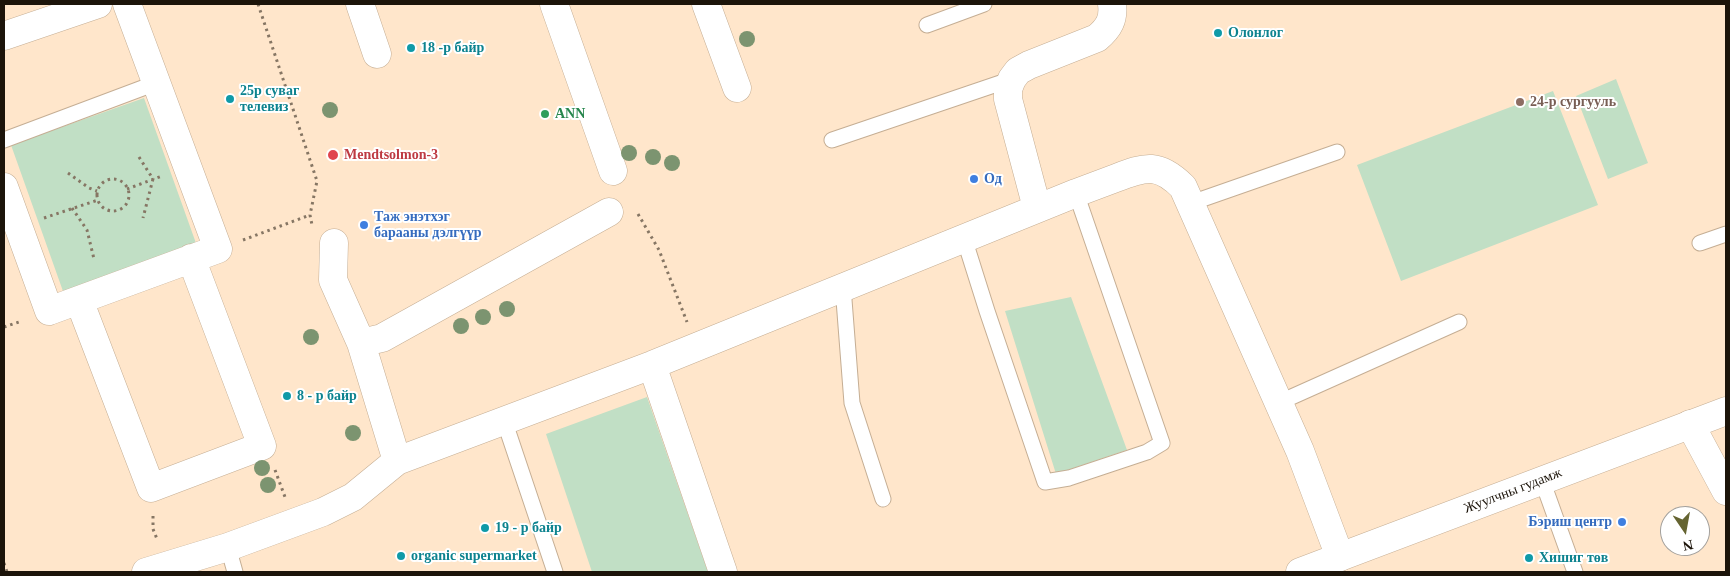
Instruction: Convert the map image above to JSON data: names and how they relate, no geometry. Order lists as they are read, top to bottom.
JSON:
{
  "streets": {
    "street": ["Жуулчны гудамж"]
  },
  "places": [
    "Олонлог",
    "18 -р байр",
    "25р суваг телевиз",
    "24-р сургууль",
    "ANN",
    "Mendtsolmon-3",
    "Од",
    "Таж энэтхэг барааны дэлгүүр",
    "8 - р байр",
    "Бэриш центр",
    "19 - р байр",
    "organic supermarket",
    "Хишиг төв"
  ],
  "north": "bottom"
}
